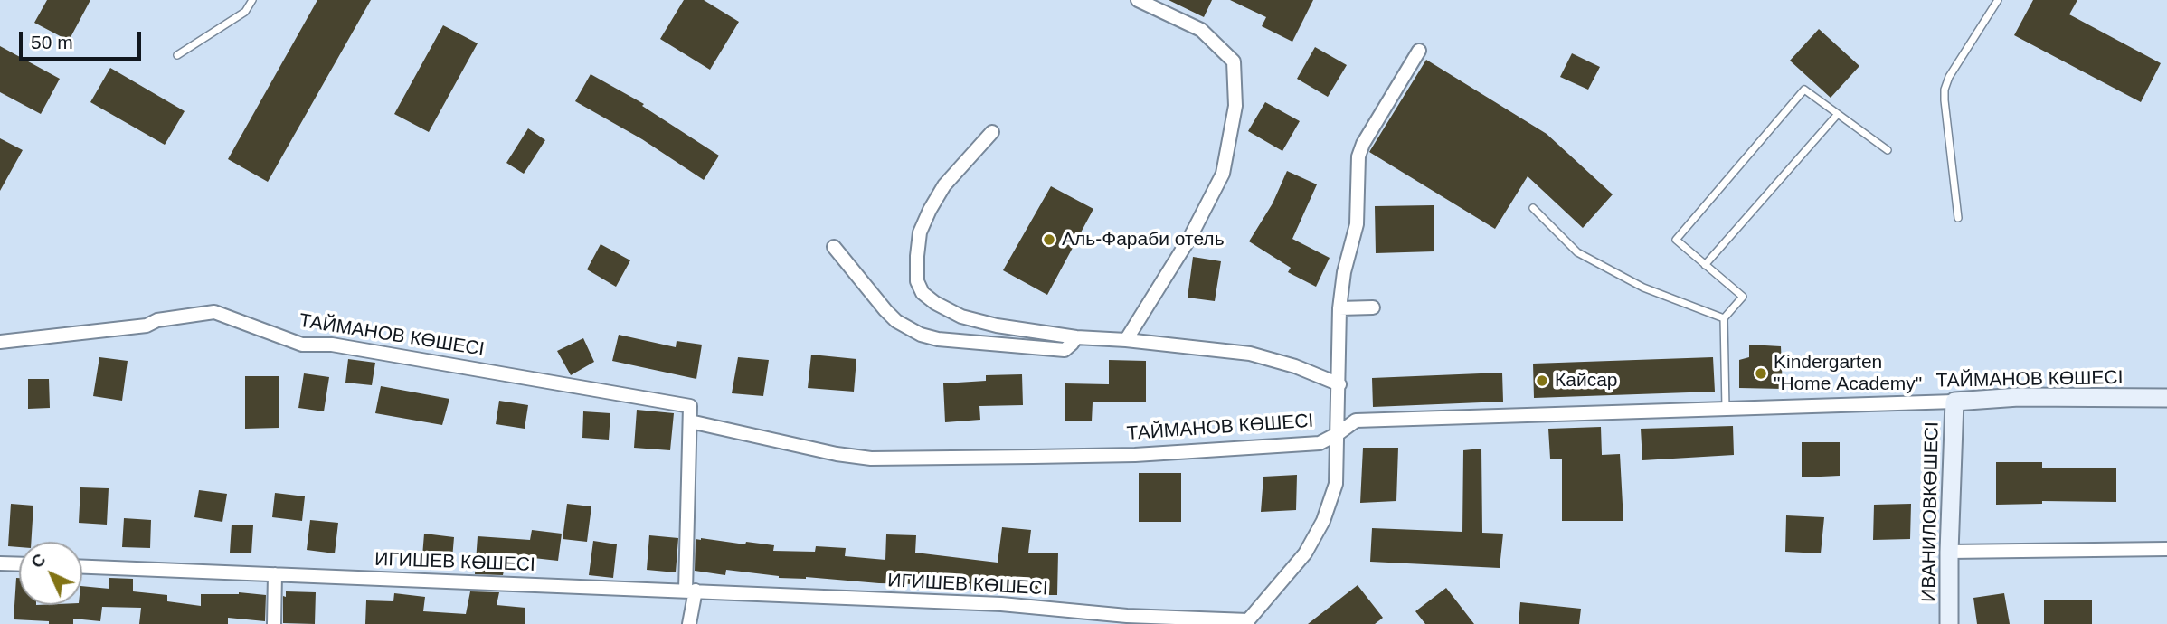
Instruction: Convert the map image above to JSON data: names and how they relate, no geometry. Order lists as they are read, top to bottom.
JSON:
{
  "streets": {
    "street": ["ТАЙМАНОВ КӨШЕСІ", "ИВАНИЛОВКӨШЕСІ", "ИГИШЕВ КӨШЕСІ"]
  },
  "crossings": [
    ["ТАЙМАНОВ КӨШЕСІ", "ИВАНИЛОВКӨШЕСІ"],
    ["ТАЙМАНОВ КӨШЕСІ", "ИГИШЕВ КӨШЕСІ"]
  ],
  "places": ["Аль-Фараби отель", "Kindergarten \"Home Academy\"", "Кайсар"],
  "scale_bar": "50 m",
  "north": "top left"
}
